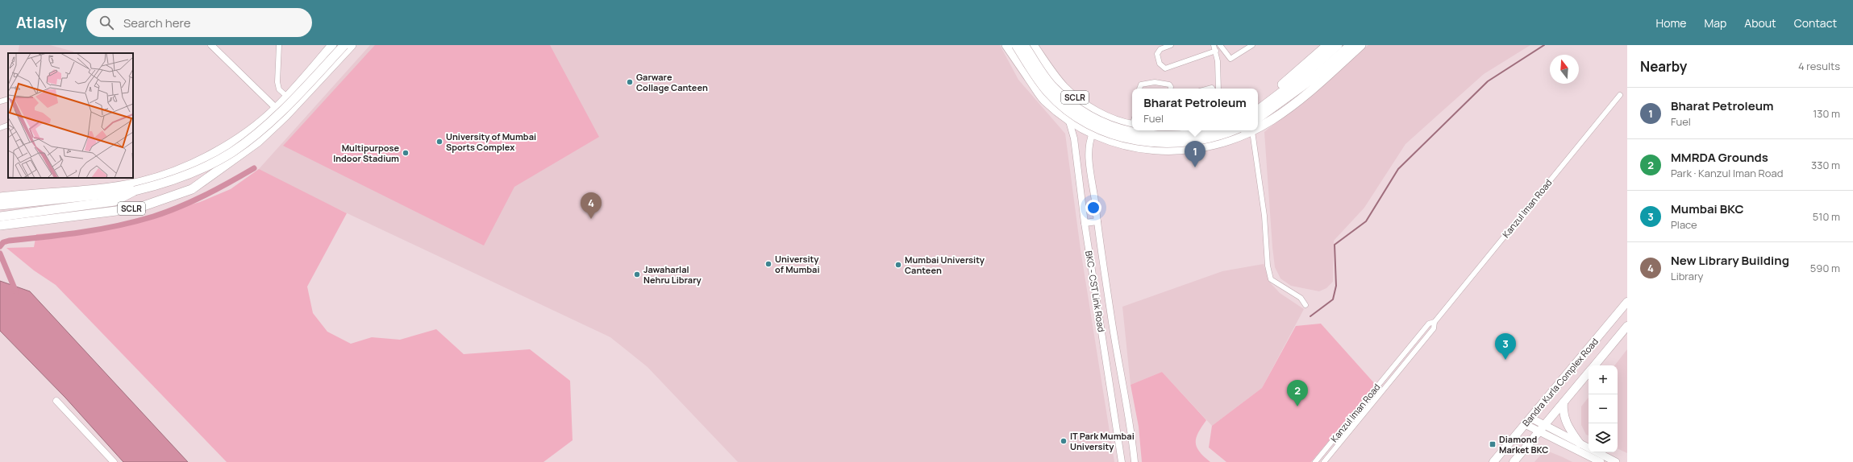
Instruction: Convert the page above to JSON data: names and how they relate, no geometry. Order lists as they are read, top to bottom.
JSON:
{
  "streets": {
    "highway": ["SCLR"],
    "main road": ["Bandra Kurla Complex Road"],
    "street": ["Kanzul Iman Road", "BKC - CST Link Road"]
  },
  "crossings": [
    ["SCLR", "BKC - CST Link Road"]
  ],
  "places": {
    "other": [
      "Garware Collage Canteen",
      "University of Mumbai Sports Complex",
      "Multipurpose Indoor Stadium",
      "University of Mumbai",
      "Mumbai University Canteen",
      "Jawaharlal Nehru Library",
      "IT Park Mumbai University"
    ],
    "transit": ["Diamond Market BKC"]
  },
  "north": "top",
  "page": {
    "header": "Atlasly",
    "search": "Search here",
    "nav": [
      "Home",
      "Map",
      "About",
      "Contact"
    ],
    "heading": ["Nearby", "4 results"],
    "list": [
      {
        "mark": "1",
        "name": "Bharat Petroleum",
        "note": "Fuel",
        "value": "130 m"
      },
      {
        "mark": "2",
        "name": "MMRDA Grounds",
        "note": "Park · Kanzul Iman Road",
        "value": "330 m"
      },
      {
        "mark": "3",
        "name": "Mumbai BKC",
        "note": "Place",
        "value": "510 m"
      },
      {
        "mark": "4",
        "name": "New Library Building",
        "note": "Library",
        "value": "590 m"
      }
    ],
    "popup": ["Bharat Petroleum", "Fuel"],
    "pins": [
      "1",
      "4",
      "3",
      "2"
    ],
    "map_buttons": ["+", "−"]
  }
}
